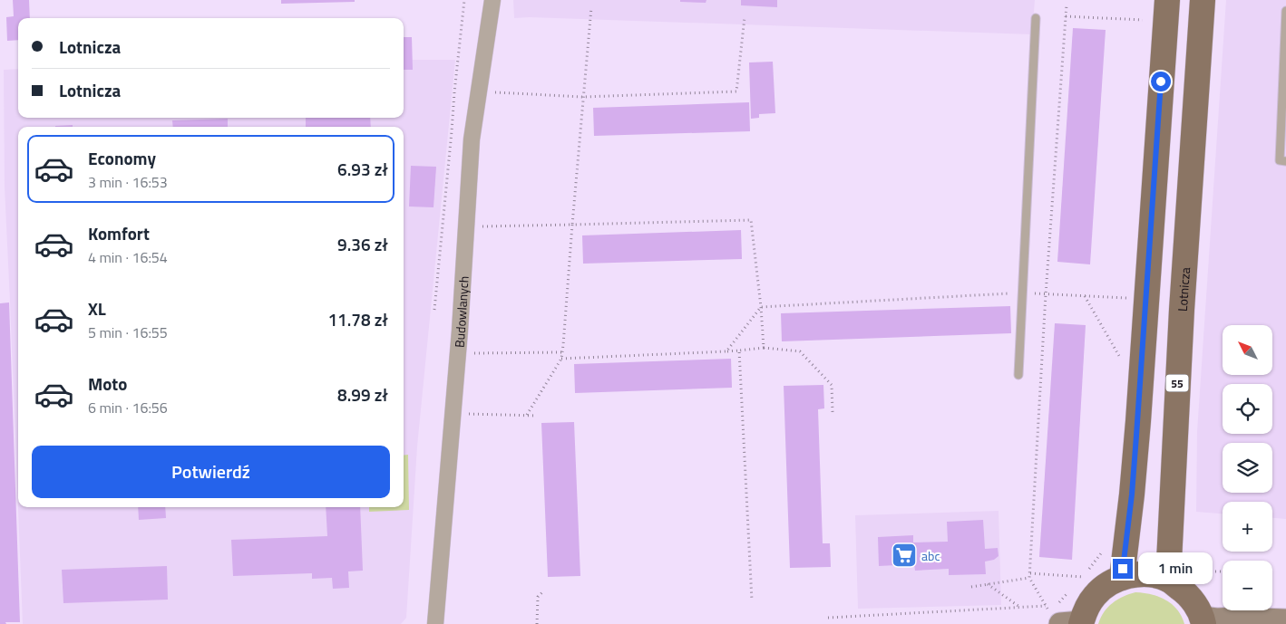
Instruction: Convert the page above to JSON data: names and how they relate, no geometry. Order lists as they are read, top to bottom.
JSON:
{
  "streets": {
    "main road": ["Lotnicza", "55"],
    "street": ["Budowlanych"]
  },
  "places": {
    "supermarket": ["abc"]
  },
  "north": "top left",
  "page": {
    "banner": ["Lotnicza", "Lotnicza"],
    "list": [
      {
        "name": "Economy",
        "note": "3 min · 16:53",
        "value": "6.93 zł"
      },
      {
        "name": "Komfort",
        "note": "4 min · 16:54",
        "value": "9.36 zł"
      },
      {
        "name": "XL",
        "note": "5 min · 16:55",
        "value": "11.78 zł"
      },
      {
        "name": "Moto",
        "note": "6 min · 16:56",
        "value": "8.99 zł"
      }
    ],
    "map_buttons": ["+", "−"],
    "buttons": "Potwierdź",
    "bubble": "1 min"
  }
}
